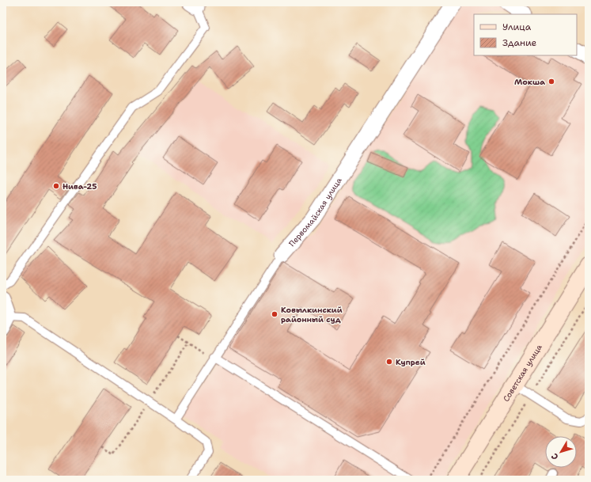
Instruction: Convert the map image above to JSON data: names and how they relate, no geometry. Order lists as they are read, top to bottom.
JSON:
{
  "streets": {
    "street": ["Первомайская улица", "Советская улица"]
  },
  "places": [
    "Мокша",
    "Нива-25",
    "Ковылкинский районный суд",
    "Купрей"
  ],
  "legend": ["Улица", "Здание"],
  "north": "bottom left"
}
